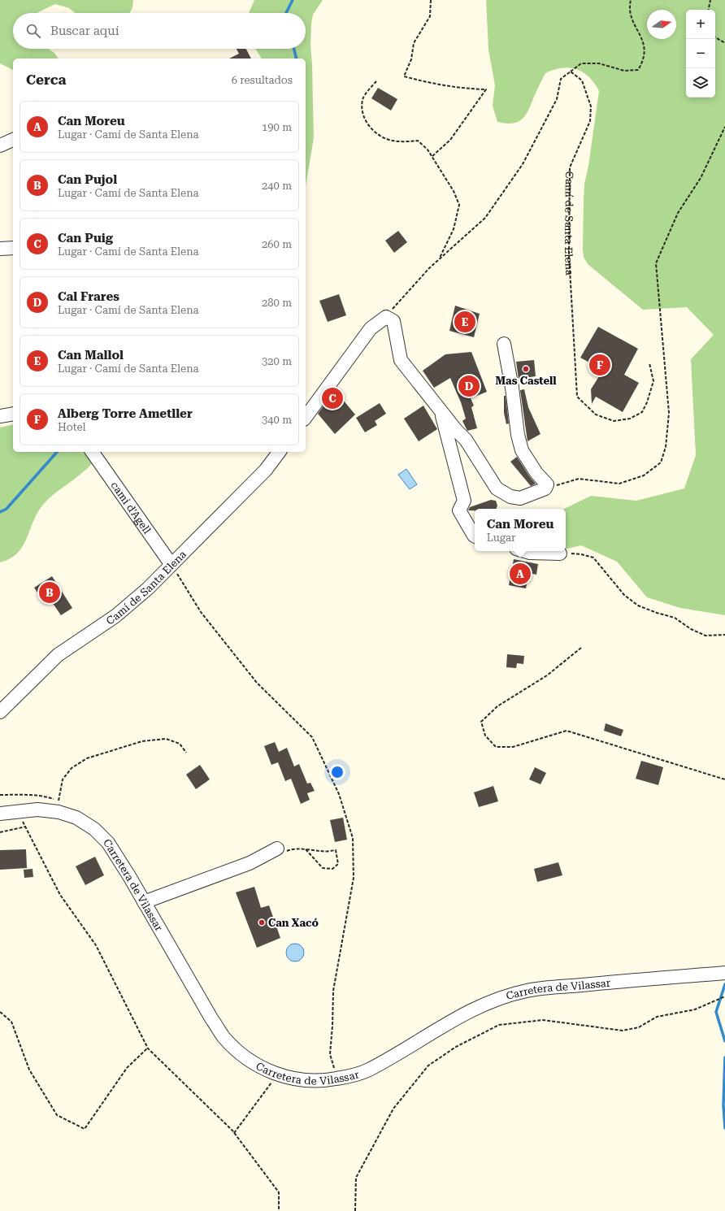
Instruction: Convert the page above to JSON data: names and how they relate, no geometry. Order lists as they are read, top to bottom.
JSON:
{
  "streets": {
    "street": ["Camí de Santa Elena", "camí d'Agell", "Carretera de Vilassar"]
  },
  "crossings": [
    ["Camí de Santa Elena", "camí d'Agell"]
  ],
  "places": ["Mas Castell", "Can Xacó"],
  "north": "right",
  "page": {
    "map_buttons": ["+", "−"],
    "search": "Buscar aquí",
    "heading": ["Cerca", "6 resultados"],
    "list": [
      {
        "mark": "A",
        "name": "Can Moreu",
        "note": "Lugar · Camí de Santa Elena",
        "value": "190 m"
      },
      {
        "mark": "B",
        "name": "Can Pujol",
        "note": "Lugar · Camí de Santa Elena",
        "value": "240 m"
      },
      {
        "mark": "C",
        "name": "Can Puig",
        "note": "Lugar · Camí de Santa Elena",
        "value": "260 m"
      },
      {
        "mark": "D",
        "name": "Cal Frares",
        "note": "Lugar · Camí de Santa Elena",
        "value": "280 m"
      },
      {
        "mark": "E",
        "name": "Can Mallol",
        "note": "Lugar · Camí de Santa Elena",
        "value": "320 m"
      },
      {
        "mark": "F",
        "name": "Alberg Torre Ametller",
        "note": "Hotel",
        "value": "340 m"
      }
    ],
    "pins": [
      "E",
      "F",
      "D",
      "C",
      "A",
      "B"
    ],
    "popup": ["Can Moreu", "Lugar"]
  }
}
